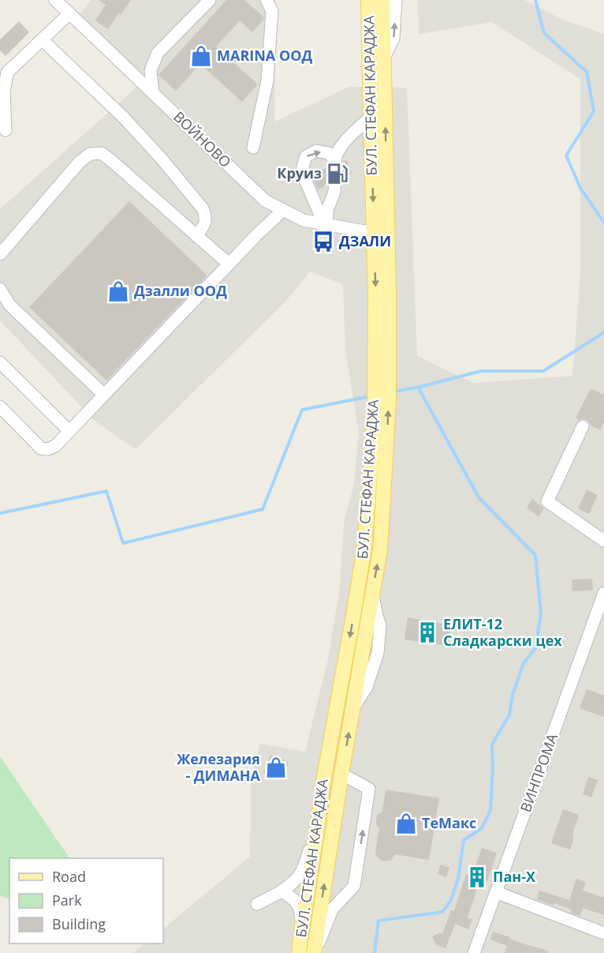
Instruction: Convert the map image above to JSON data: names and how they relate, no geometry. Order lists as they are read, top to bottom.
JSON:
{
  "streets": {
    "main road": ["БУЛ. СТЕФАН КАРАДЖА"],
    "street": ["ВОЙНОВО", "ВИНПРОМА"]
  },
  "crossings": [
    ["БУЛ. СТЕФАН КАРАДЖА", "ВОЙНОВО"]
  ],
  "places": {
    "shop": [
      "MARINA ООД",
      "Дзалли ООД",
      "Железария - ДИМАНА",
      "ТеМакс"
    ],
    "fuel station": ["Круиз"],
    "bus stop": ["ДЗАЛИ"],
    "building": ["ЕЛИТ-12 Сладкарски цех", "Пан-Х"]
  },
  "legend": ["Road", "Park", "Building"]
}
